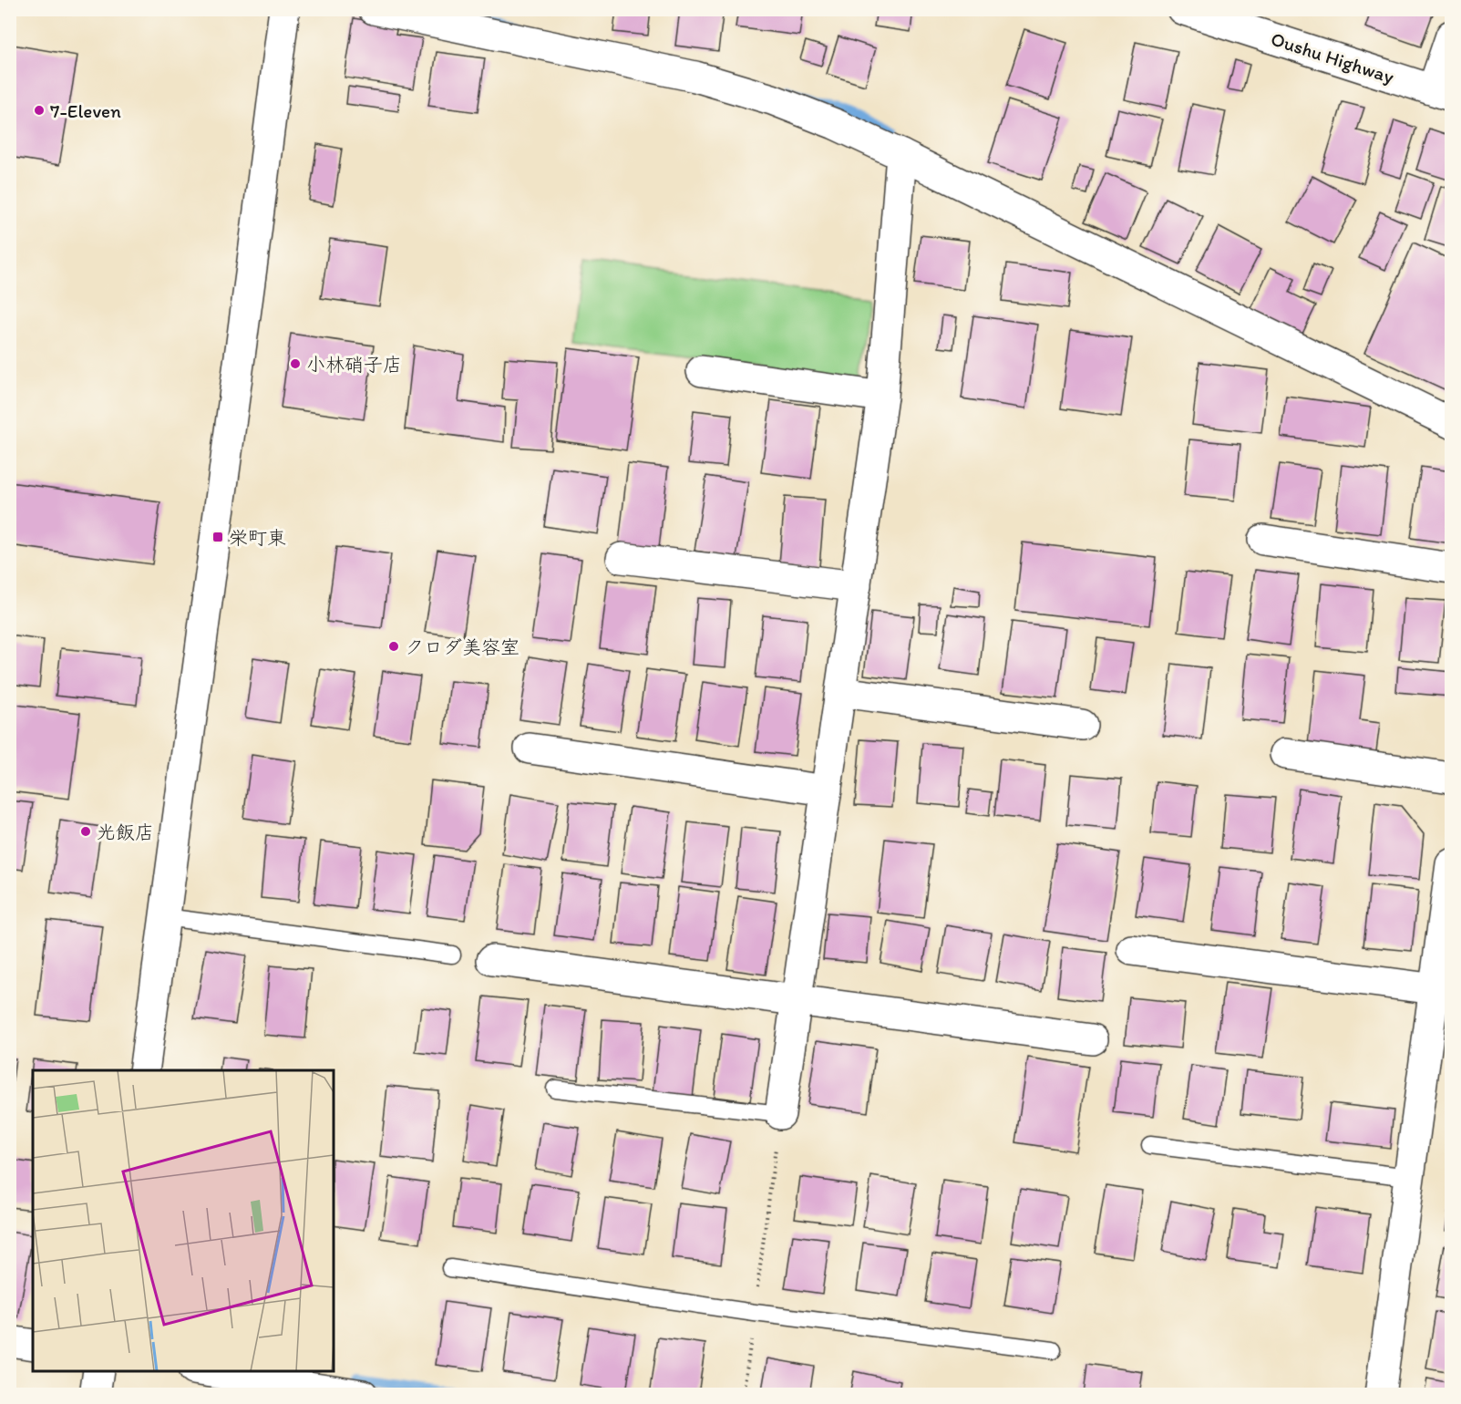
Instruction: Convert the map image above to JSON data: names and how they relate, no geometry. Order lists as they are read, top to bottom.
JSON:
{
  "streets": {
    "street": ["Oushu Highway"]
  },
  "places": {
    "other": [
      "7-Eleven",
      "小林硝子店",
      "クロダ美容室",
      "光飯店"
    ],
    "transit": ["栄町東"]
  }
}
